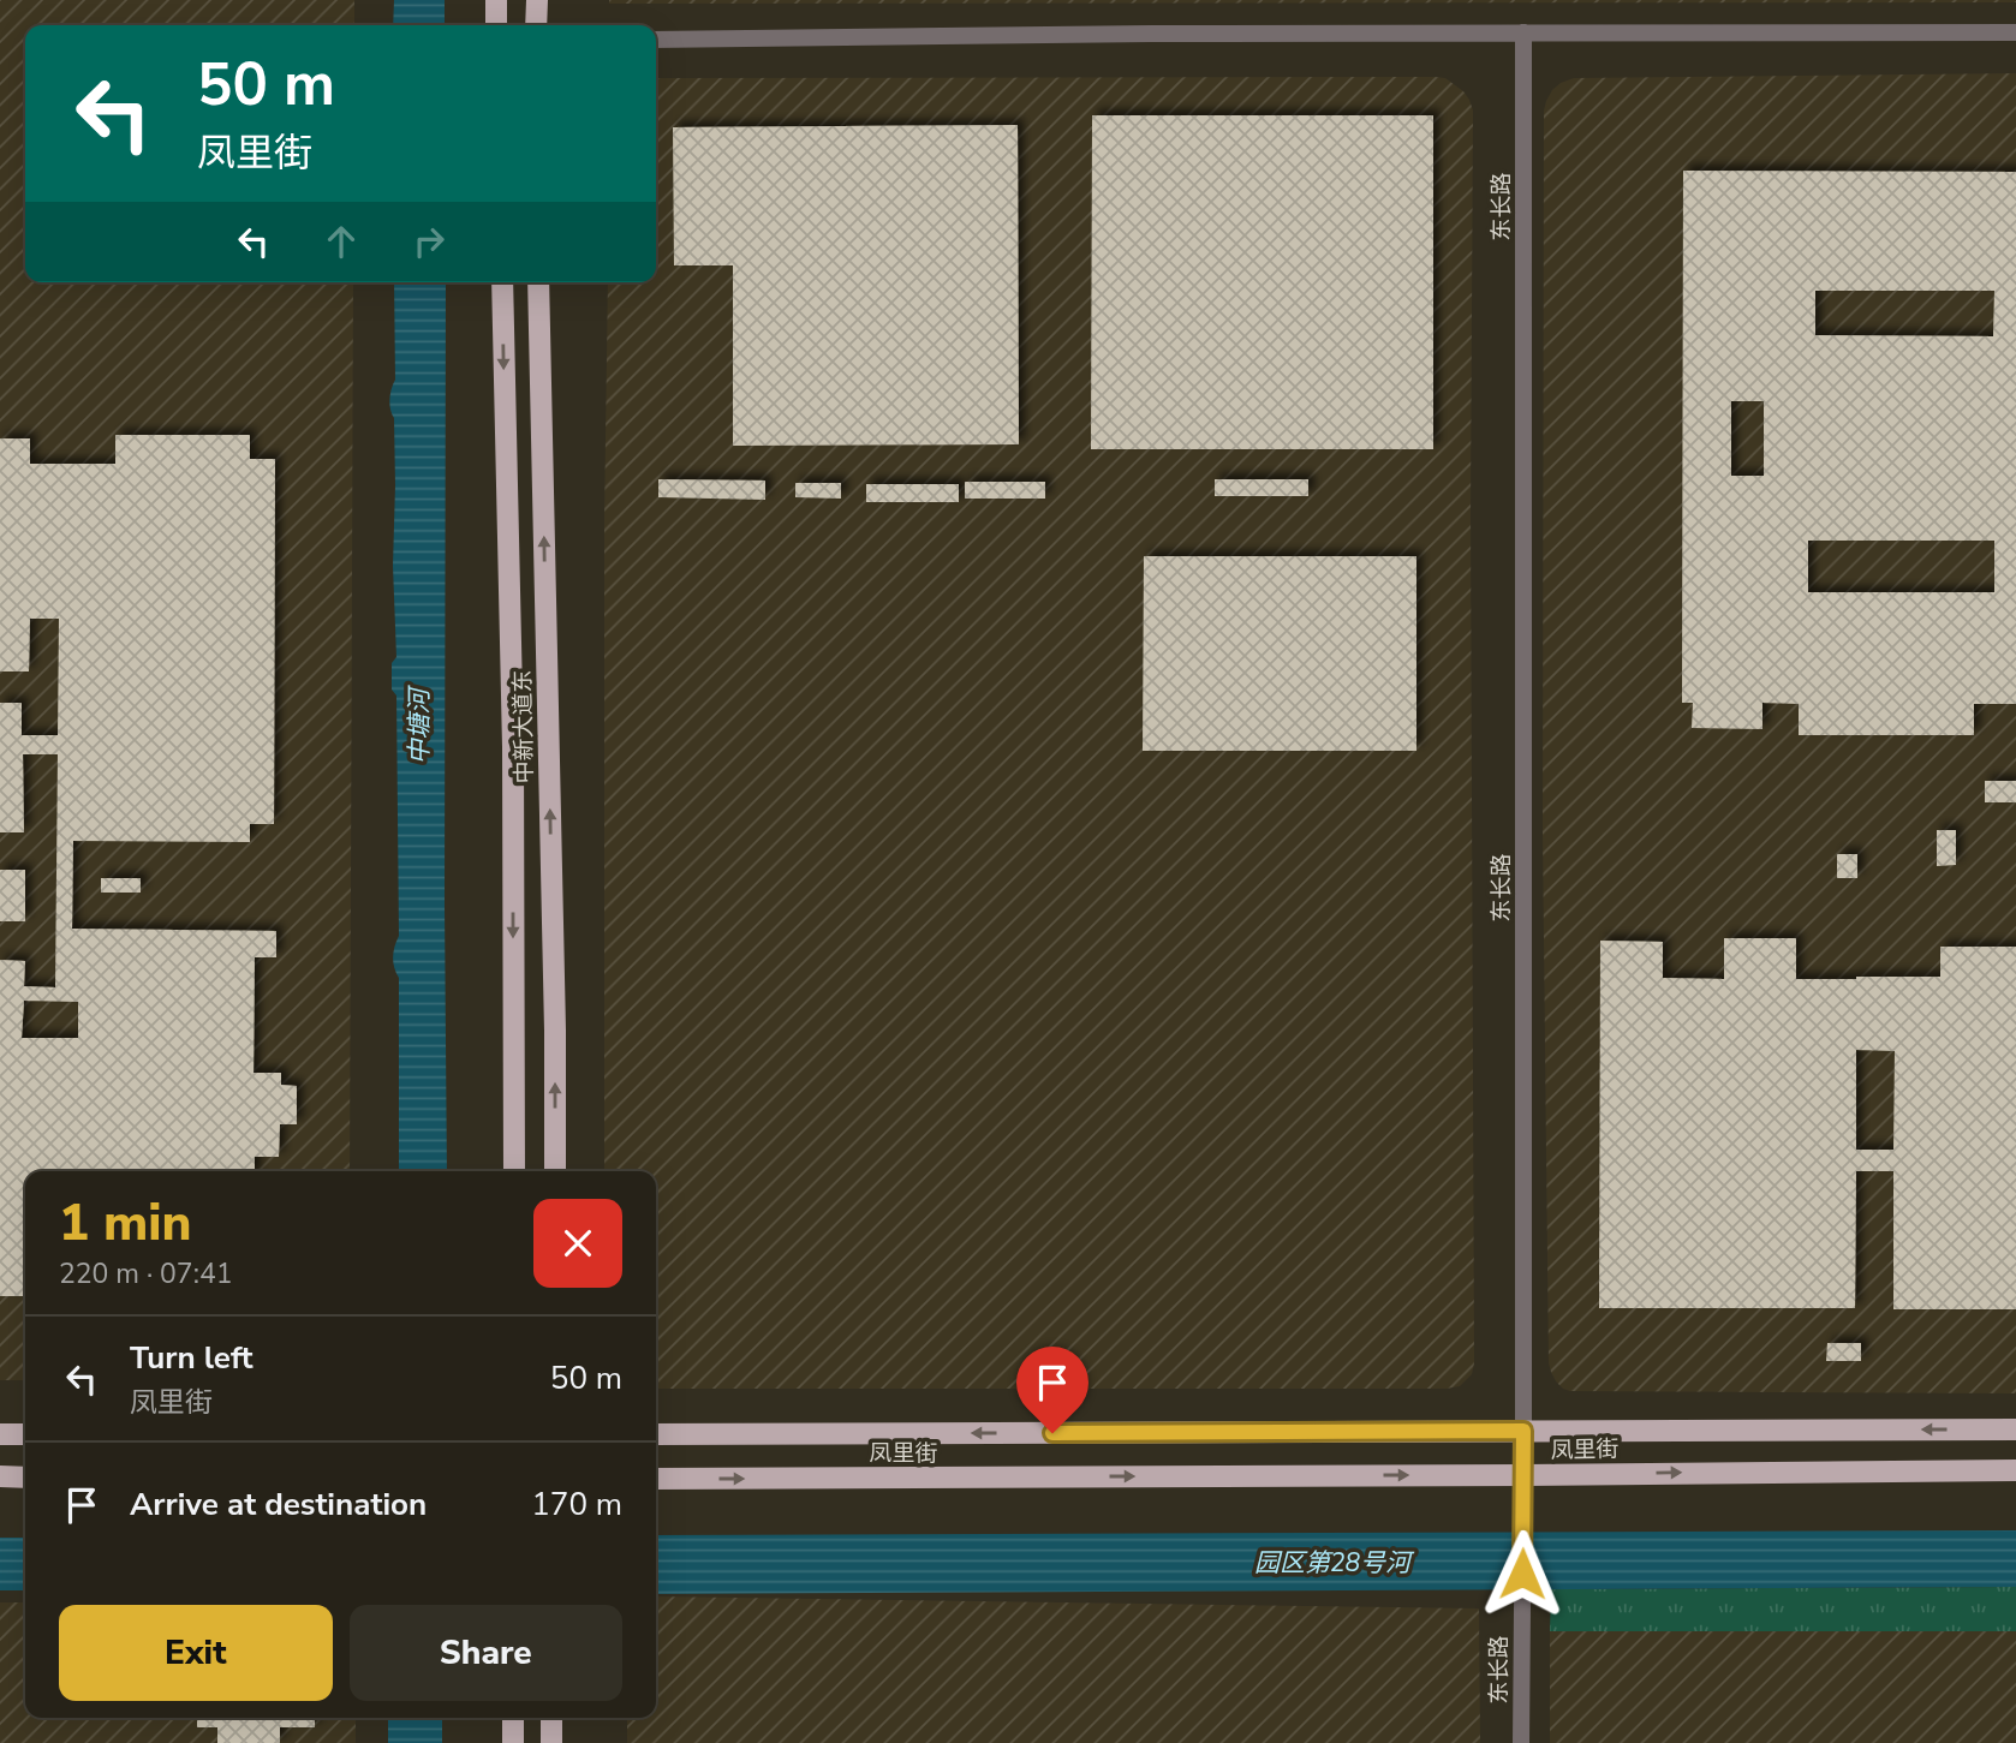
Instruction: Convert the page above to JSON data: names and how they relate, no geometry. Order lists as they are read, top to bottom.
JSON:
{
  "streets": {
    "main road": ["中新大道东", "凤里街"],
    "street": ["东长路"]
  },
  "crossings": [
    ["东长路", "凤里街"]
  ],
  "water": ["中塘河", "园区第28号河"],
  "page": {
    "turn": ["50 m", "凤里街"],
    "heading": ["1 min", "220 m · 07:41"],
    "list": [
      {
        "name": "Turn left",
        "note": "凤里街",
        "value": "50 m"
      },
      {
        "name": "Arrive at destination",
        "value": "170 m"
      }
    ],
    "buttons": ["Exit", "Share"]
  }
}
